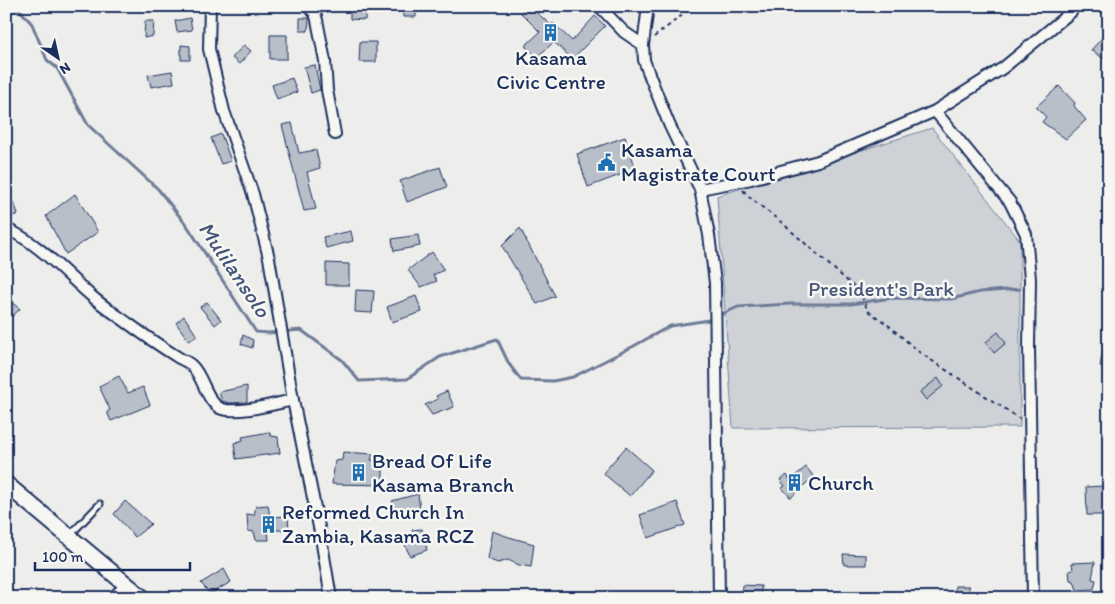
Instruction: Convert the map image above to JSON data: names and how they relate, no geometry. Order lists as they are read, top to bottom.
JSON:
{
  "water": ["Mulilansolo"],
  "parks": ["President's Park"],
  "places": {
    "building": [
      "Kasama Civic Centre",
      "Bread Of Life Kasama Branch",
      "Church",
      "Reformed Church In Zambia, Kasama RCZ"
    ],
    "public building": ["Kasama Magistrate Court"]
  },
  "scale_bar": "100 m",
  "north": "bottom right"
}
